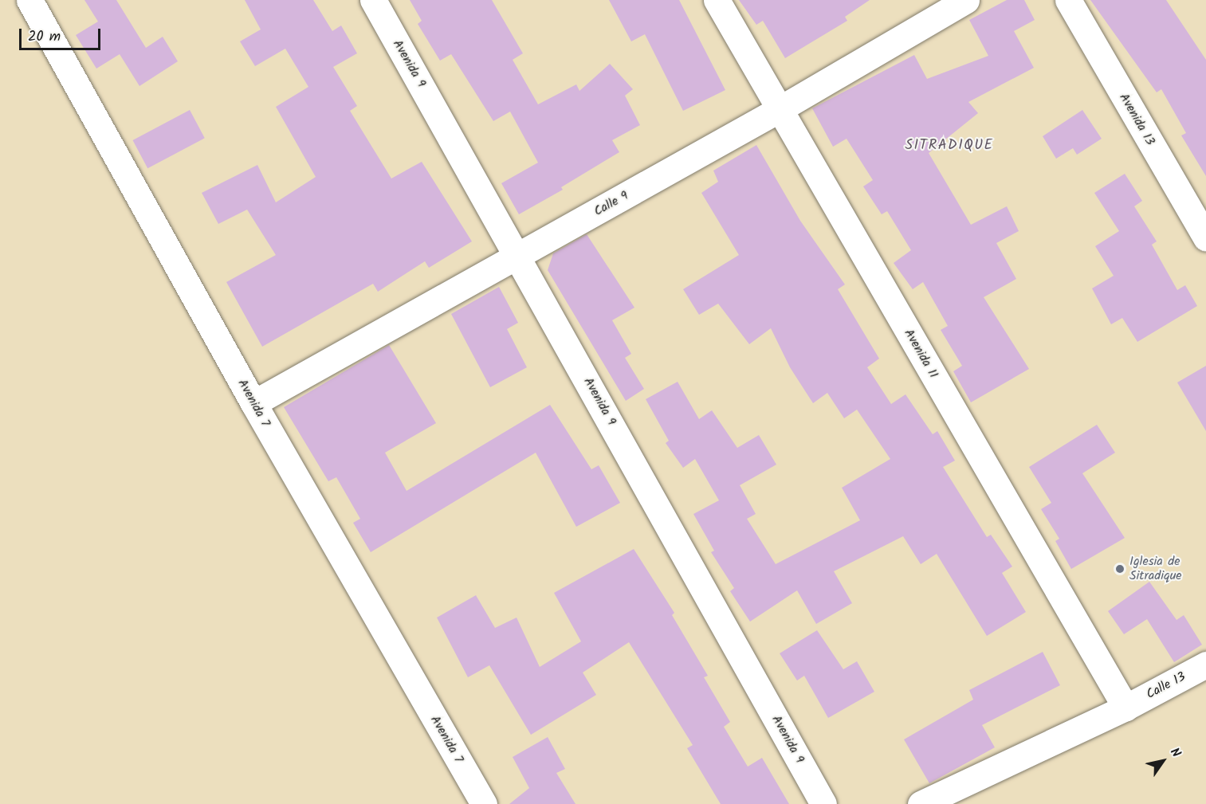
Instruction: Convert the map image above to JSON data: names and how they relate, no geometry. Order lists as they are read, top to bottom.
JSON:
{
  "streets": {
    "street": [
      "Avenida 9",
      "Avenida 13",
      "Calle 9",
      "Avenida 11",
      "Avenida 7",
      "Calle 13"
    ]
  },
  "crossings": [
    ["Avenida 9", "Calle 9"],
    ["Calle 9", "Avenida 11"],
    ["Calle 9", "Avenida 7"],
    ["Avenida 11", "Calle 13"]
  ],
  "districts": ["SITRADIQUE"],
  "places": ["Iglesia de Sitradique"],
  "scale_bar": "20 m",
  "north": "top right"
}
